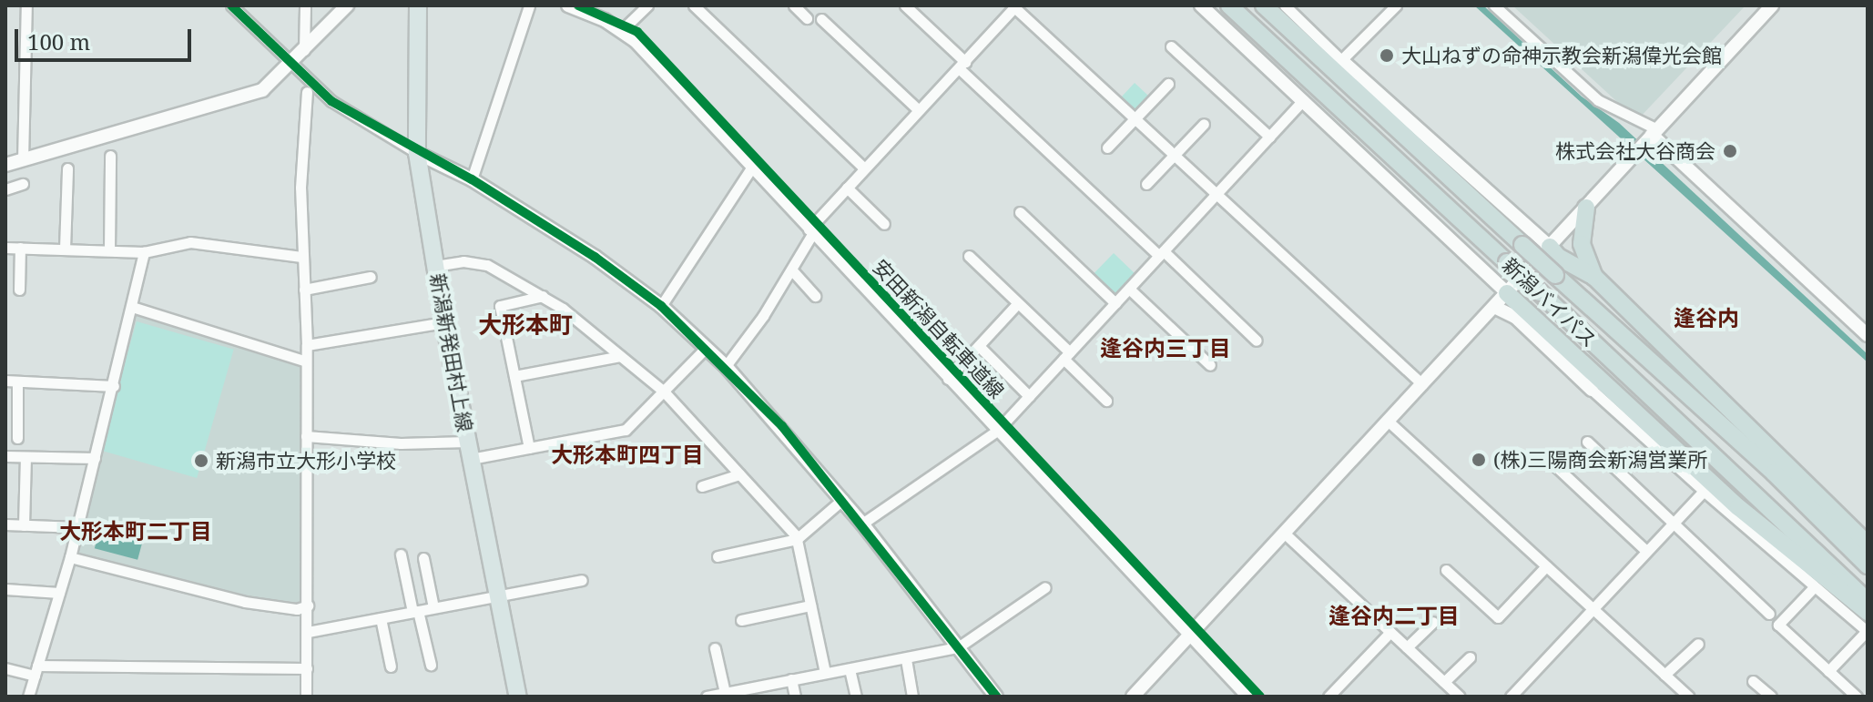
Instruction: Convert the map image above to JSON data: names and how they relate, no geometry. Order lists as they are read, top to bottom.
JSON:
{
  "streets": {
    "highway": ["新潟バイパス"],
    "main road": ["新潟新発田村上線"],
    "cycle path": ["安田新潟自転車道線"]
  },
  "districts": [
    "逢谷内",
    "大形本町",
    "逢谷内三丁目",
    "大形本町四丁目",
    "大形本町二丁目",
    "逢谷内二丁目"
  ],
  "places": [
    "大山ねずの命神示教会新潟偉光会館",
    "株式会社大谷商会",
    "(株)三陽商会新潟営業所",
    "新潟市立大形小学校"
  ],
  "scale_bar": "100 m"
}
